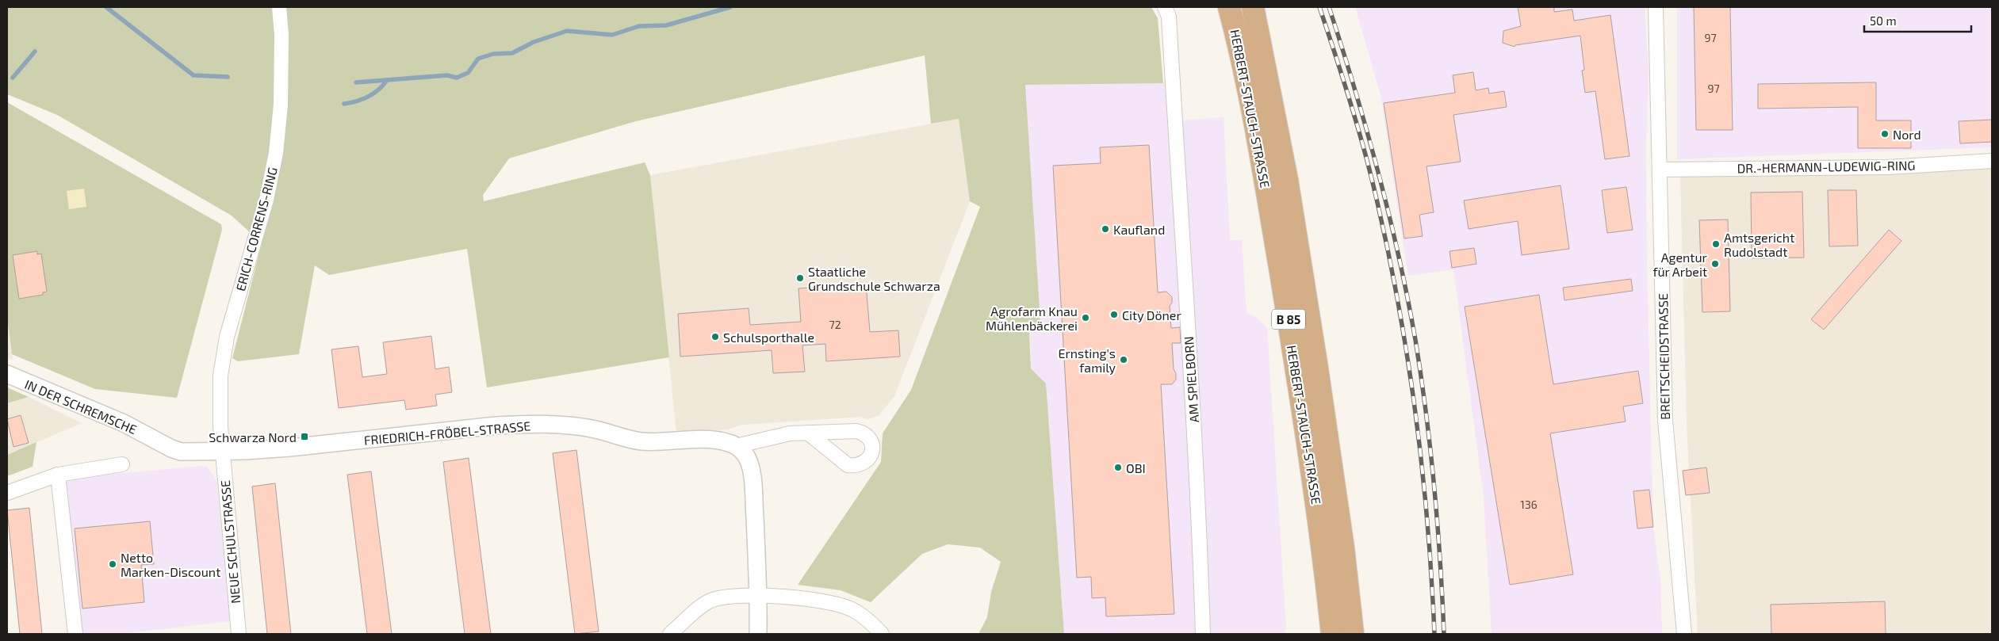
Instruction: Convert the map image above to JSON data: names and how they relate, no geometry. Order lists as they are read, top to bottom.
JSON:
{
  "streets": {
    "main road": ["HERBERT-STAUCH-STRASSE", "B 85"],
    "street": [
      "DR.-HERMANN-LUDEWIG-RING",
      "ERICH-CORRENS-RING",
      "BREITSCHEIDSTRASSE",
      "AM SPIELBORN",
      "IN DER SCHREMSCHE",
      "FRIEDRICH-FRÖBEL-STRASSE",
      "NEUE SCHULSTRASSE"
    ]
  },
  "crossings": [
    ["DR.-HERMANN-LUDEWIG-RING", "BREITSCHEIDSTRASSE"],
    ["ERICH-CORRENS-RING", "IN DER SCHREMSCHE"],
    ["ERICH-CORRENS-RING", "FRIEDRICH-FRÖBEL-STRASSE"],
    ["ERICH-CORRENS-RING", "NEUE SCHULSTRASSE"],
    ["IN DER SCHREMSCHE", "FRIEDRICH-FRÖBEL-STRASSE"],
    ["IN DER SCHREMSCHE", "NEUE SCHULSTRASSE"],
    ["FRIEDRICH-FRÖBEL-STRASSE", "NEUE SCHULSTRASSE"]
  ],
  "places": {
    "other": [
      "Nord",
      "Kaufland",
      "Amtsgericht Rudolstadt",
      "Agentur für Arbeit",
      "Staatliche Grundschule Schwarza",
      "City Döner",
      "Agrofarm Knau Mühlenbäckerei",
      "Schulsporthalle",
      "Ernsting's family",
      "OBI",
      "Netto Marken-Discount"
    ],
    "transit": ["Schwarza Nord"]
  },
  "house_numbers": [
    "97",
    "97",
    "72",
    "136"
  ],
  "scale_bar": "50 m"
}
